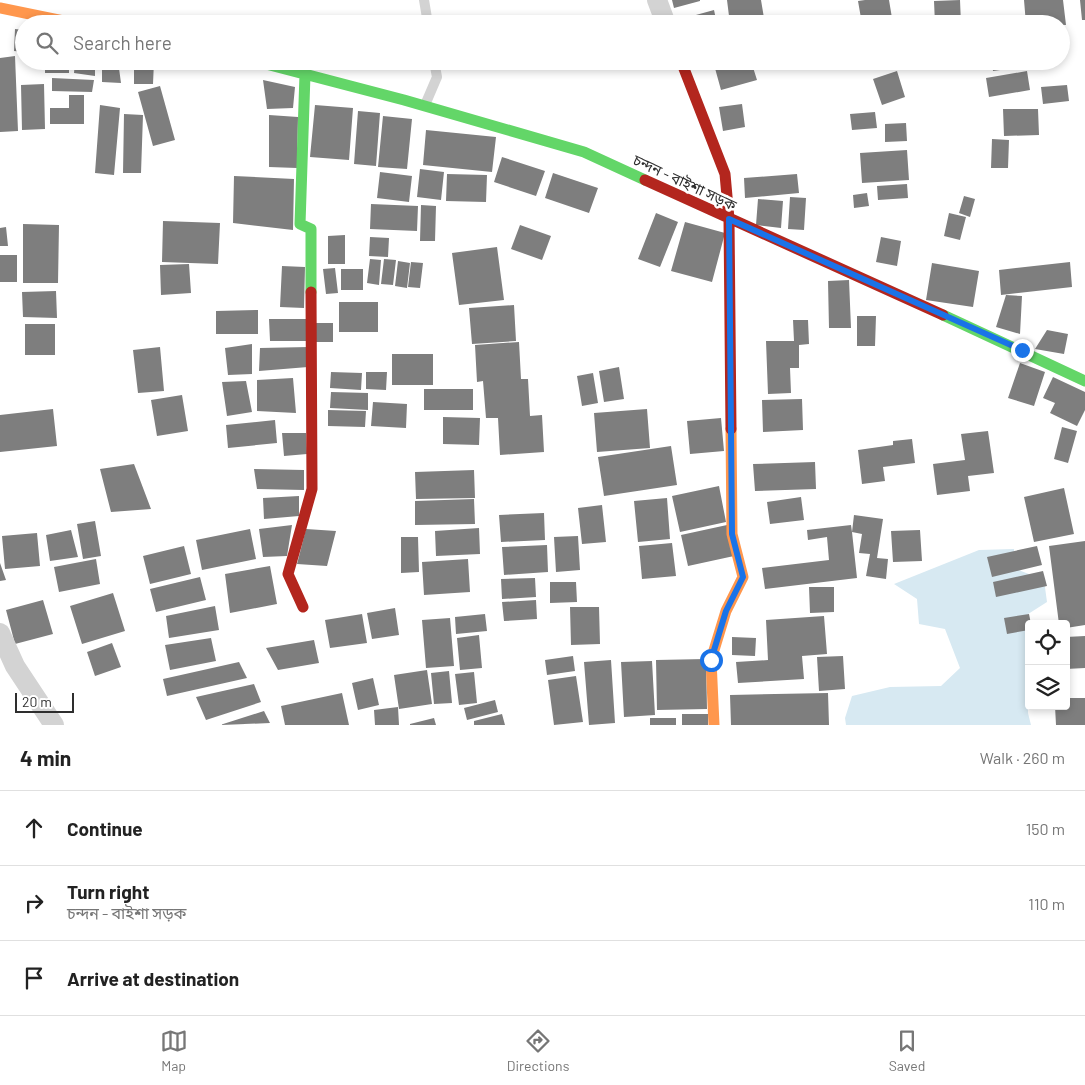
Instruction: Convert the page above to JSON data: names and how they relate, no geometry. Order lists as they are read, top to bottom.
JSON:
{
  "streets": {
    "street": ["চন্দন - বাইশা সড়ক"]
  },
  "scale_bar": "20 m",
  "page": {
    "search": "Search here",
    "scale": "20 m",
    "heading": ["4 min", "Walk · 260 m"],
    "list": [
      ["Continue", "150 m"],
      ["Turn right", "চন্দন - বাইশা সড়ক", "110 m"],
      "Arrive at destination"
    ],
    "nav": ["Map", "Directions", "Saved"]
  }
}
